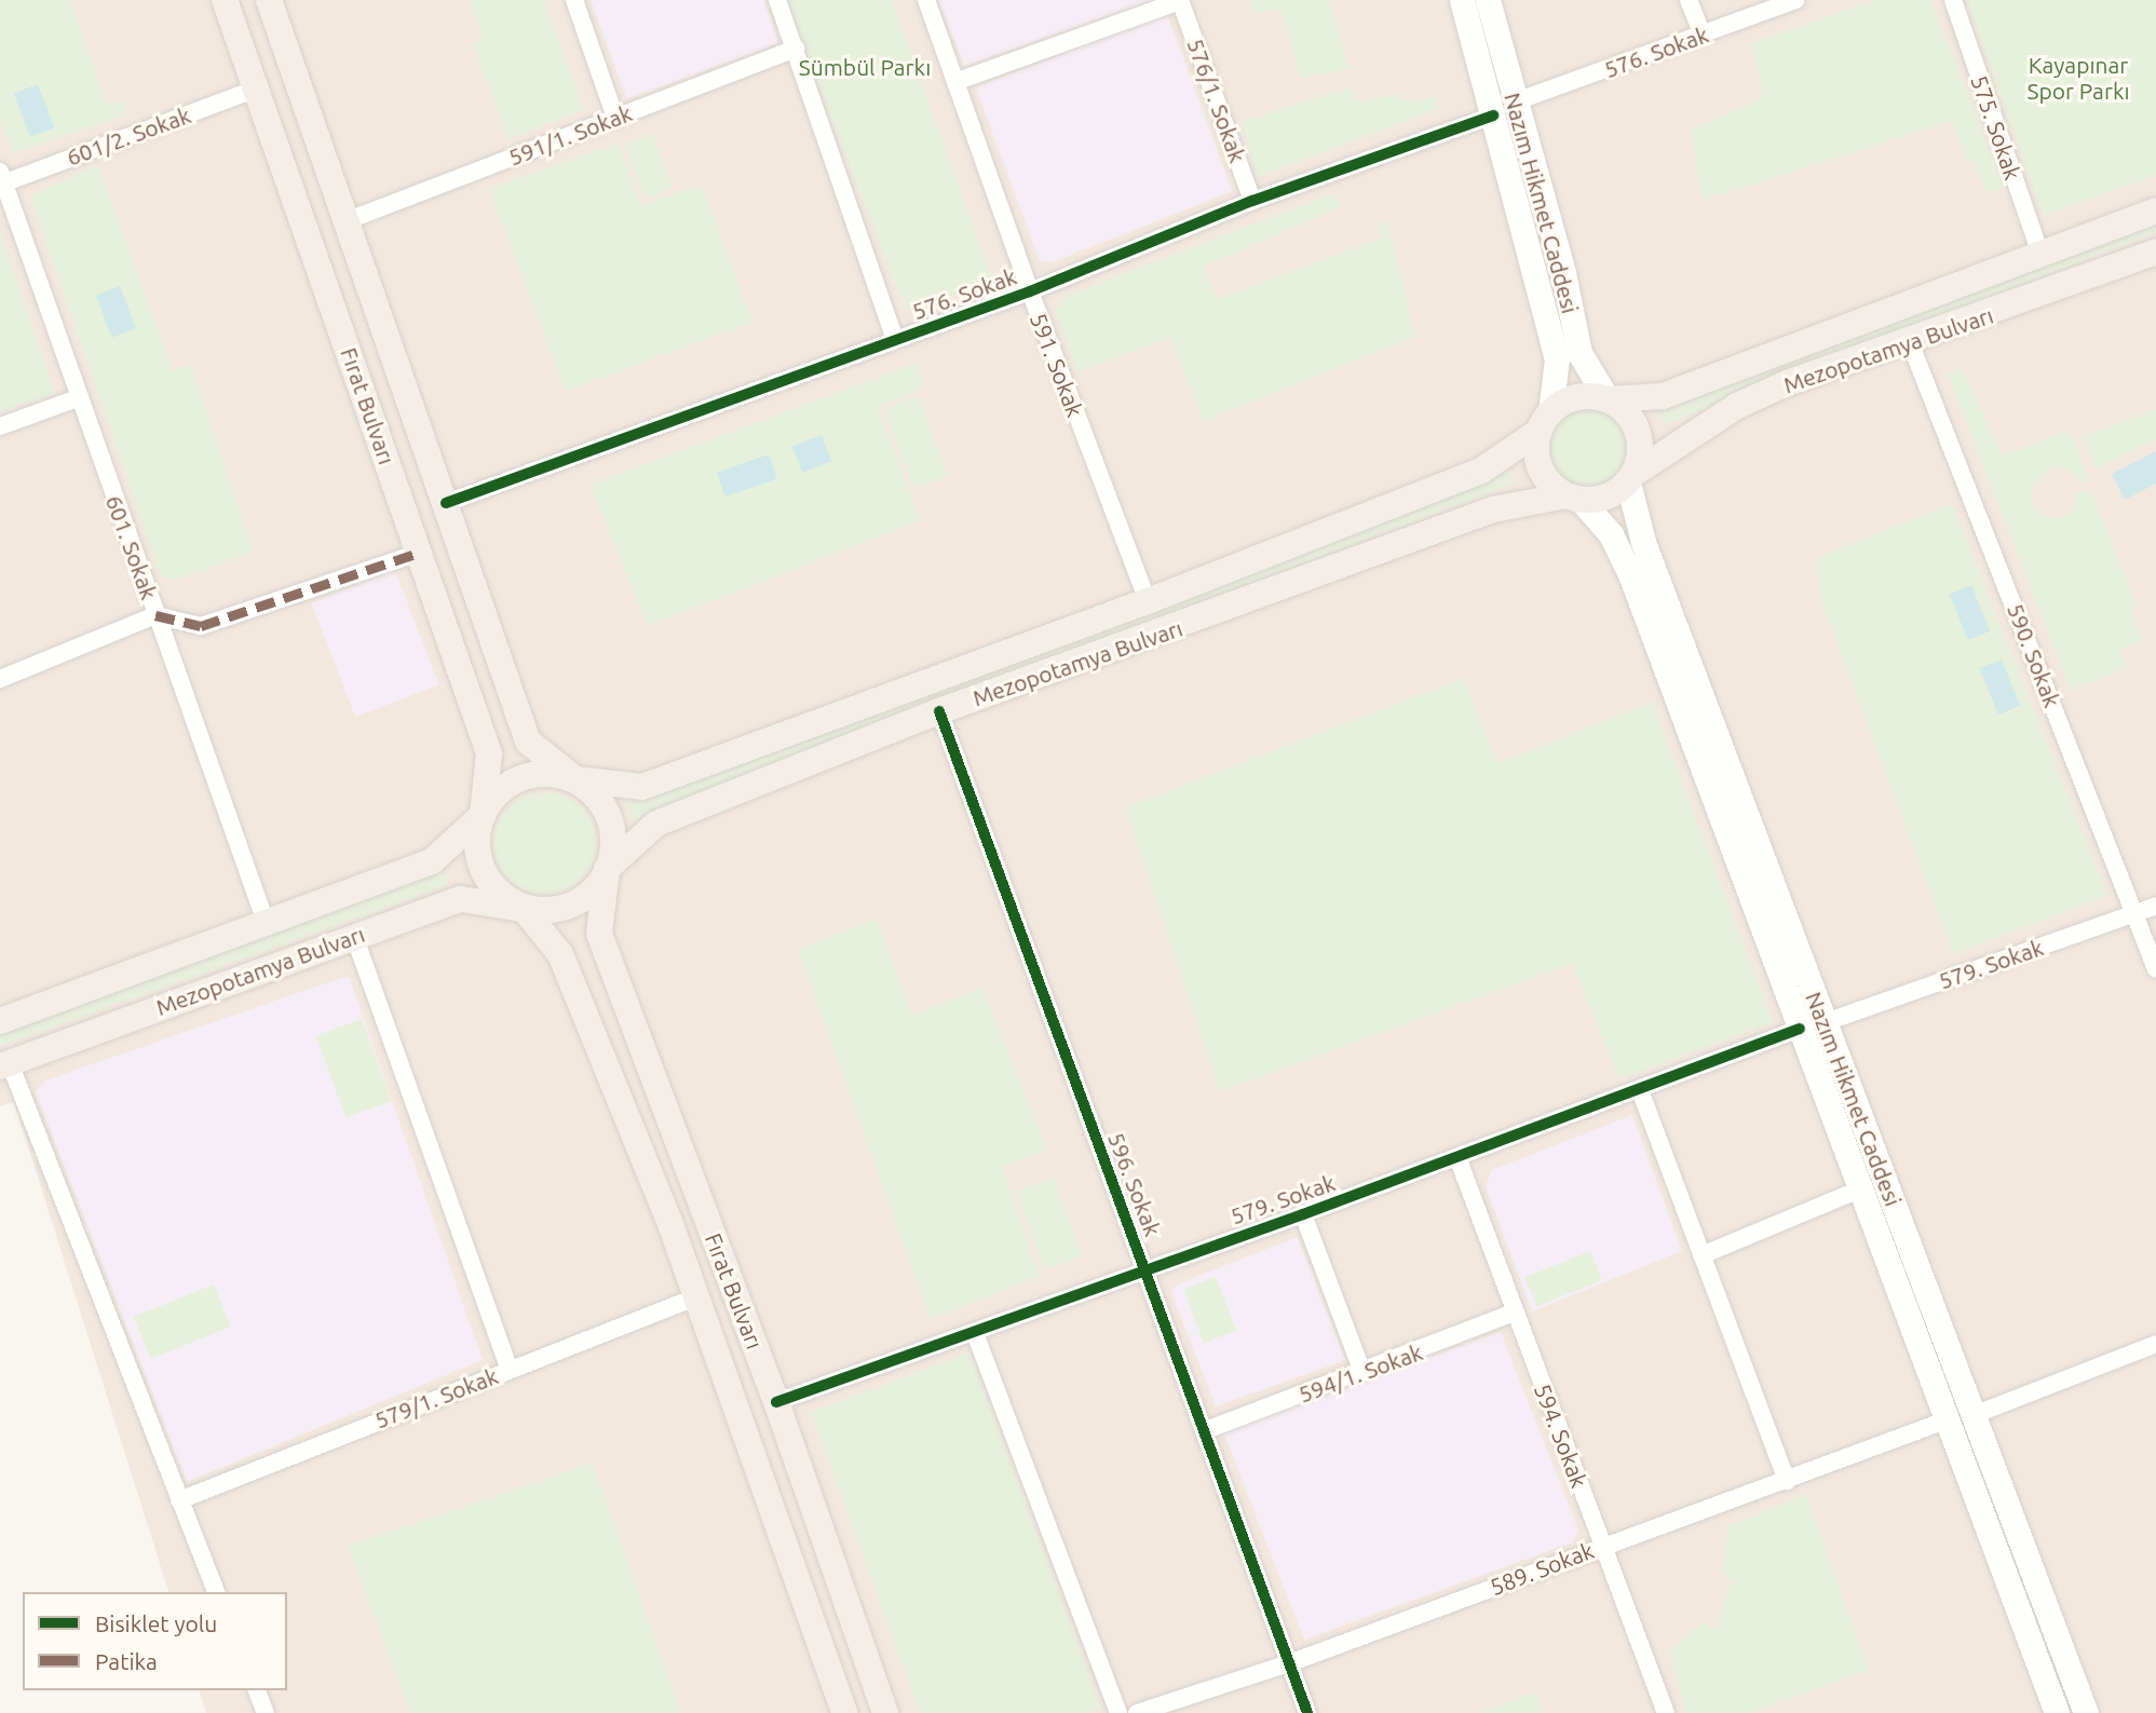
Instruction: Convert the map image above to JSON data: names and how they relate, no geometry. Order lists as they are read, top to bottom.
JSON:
{
  "streets": {
    "main road": ["Nazım Hikmet Caddesi", "Mezopotamya Bulvarı", "Fırat Bulvarı"],
    "street": [
      "576. Sokak",
      "576/1. Sokak",
      "575. Sokak",
      "591/1. Sokak",
      "601/2. Sokak",
      "591. Sokak",
      "601. Sokak",
      "590. Sokak",
      "579. Sokak",
      "596. Sokak",
      "594/1. Sokak",
      "579/1. Sokak",
      "594. Sokak",
      "589. Sokak"
    ]
  },
  "crossings": [
    ["576. Sokak", "576/1. Sokak"],
    ["576. Sokak", "Nazım Hikmet Caddesi"],
    ["576. Sokak", "591. Sokak"],
    ["576. Sokak", "Fırat Bulvarı"],
    ["591/1. Sokak", "Fırat Bulvarı"],
    ["601/2. Sokak", "Fırat Bulvarı"],
    ["601/2. Sokak", "601. Sokak"],
    ["Nazım Hikmet Caddesi", "Mezopotamya Bulvarı"],
    ["Nazım Hikmet Caddesi", "579. Sokak"],
    ["Nazım Hikmet Caddesi", "589. Sokak"],
    ["Mezopotamya Bulvarı", "591. Sokak"],
    ["Mezopotamya Bulvarı", "Fırat Bulvarı"],
    ["Mezopotamya Bulvarı", "601. Sokak"],
    ["Mezopotamya Bulvarı", "590. Sokak"],
    ["Mezopotamya Bulvarı", "596. Sokak"],
    ["Fırat Bulvarı", "579. Sokak"],
    ["Fırat Bulvarı", "579/1. Sokak"],
    ["590. Sokak", "579. Sokak"],
    ["579. Sokak", "596. Sokak"],
    ["579. Sokak", "594. Sokak"],
    ["596. Sokak", "594/1. Sokak"],
    ["596. Sokak", "589. Sokak"],
    ["594/1. Sokak", "594. Sokak"],
    ["594. Sokak", "589. Sokak"]
  ],
  "parks": ["Kayapınar Spor Parkı", "Sümbül Parkı"],
  "legend": ["Bisiklet yolu", "Patika"]
}
